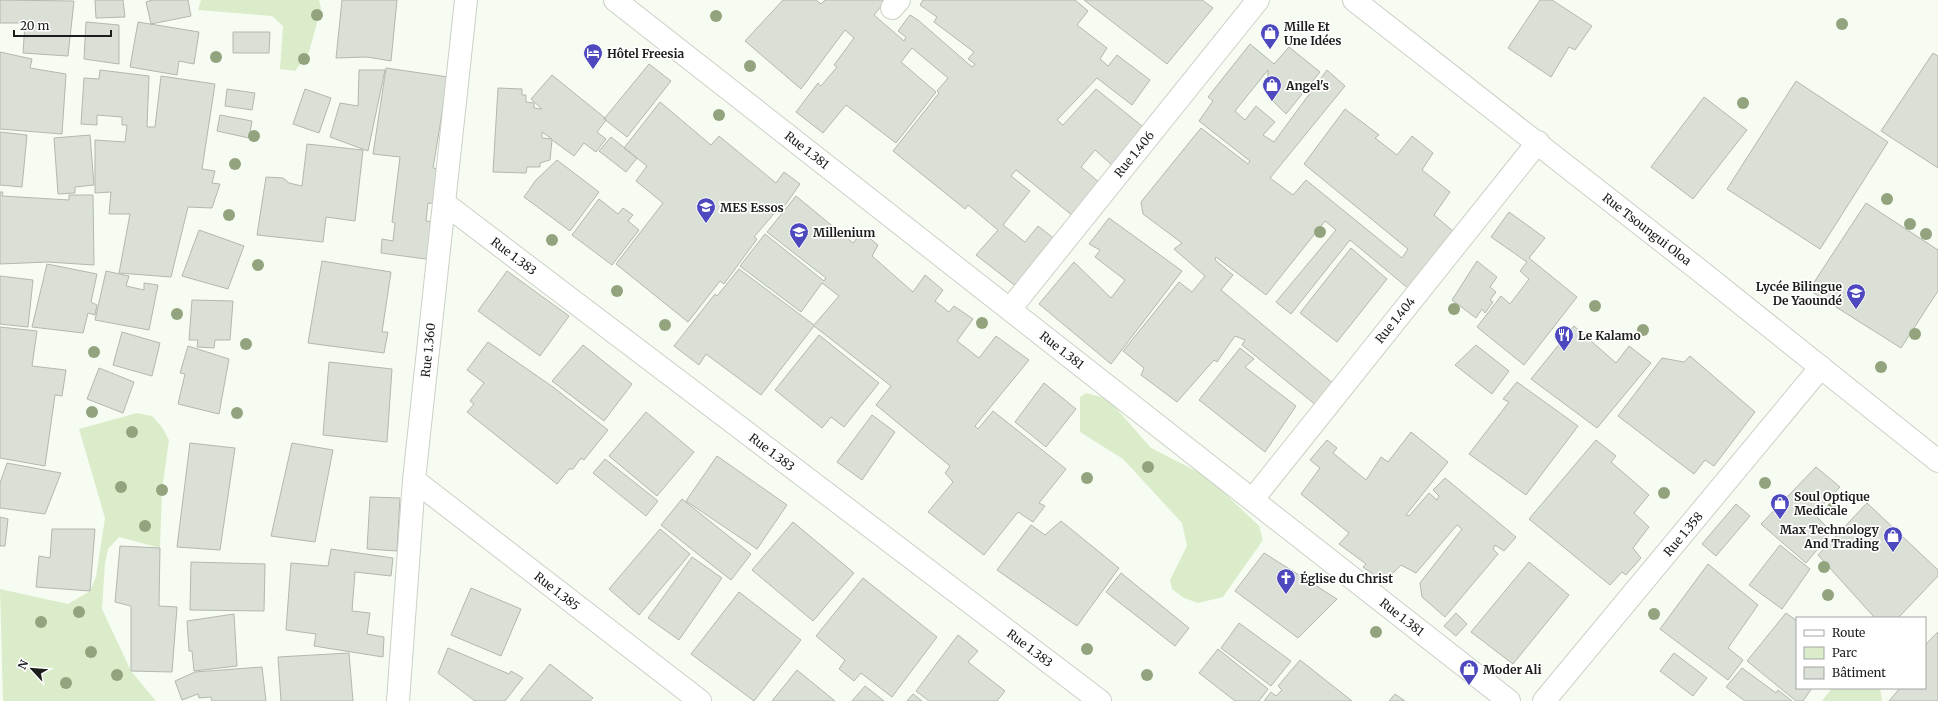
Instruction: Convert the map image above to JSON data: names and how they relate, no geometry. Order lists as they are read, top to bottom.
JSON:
{
  "streets": {
    "street": [
      "Rue 1.381",
      "Rue 1.406",
      "Rue Tsoungui Oloa",
      "Rue 1.383",
      "Rue 1.404",
      "Rue 1.360",
      "Rue 1.358",
      "Rue 1.385"
    ]
  },
  "crossings": [
    ["Rue 1.381", "Rue 1.406"],
    ["Rue 1.381", "Rue 1.404"],
    ["Rue Tsoungui Oloa", "Rue 1.404"],
    ["Rue Tsoungui Oloa", "Rue 1.358"],
    ["Rue 1.383", "Rue 1.360"],
    ["Rue 1.360", "Rue 1.385"]
  ],
  "places": {
    "shop": [
      "Mille Et Une Idées",
      "Angel's",
      "Soul Optique Medicale",
      "Max Technology And Trading",
      "Moder Ali"
    ],
    "hotel": ["Hôtel Freesia"],
    "school or university": ["MES Essos", "Millenium", "Lycée Bilingue De Yaoundé"],
    "restaurant": ["Le Kalamo"],
    "church": ["Église du Christ"]
  },
  "legend": ["Route", "Parc", "Bâtiment"],
  "scale_bar": "20 m",
  "north": "top left"
}
